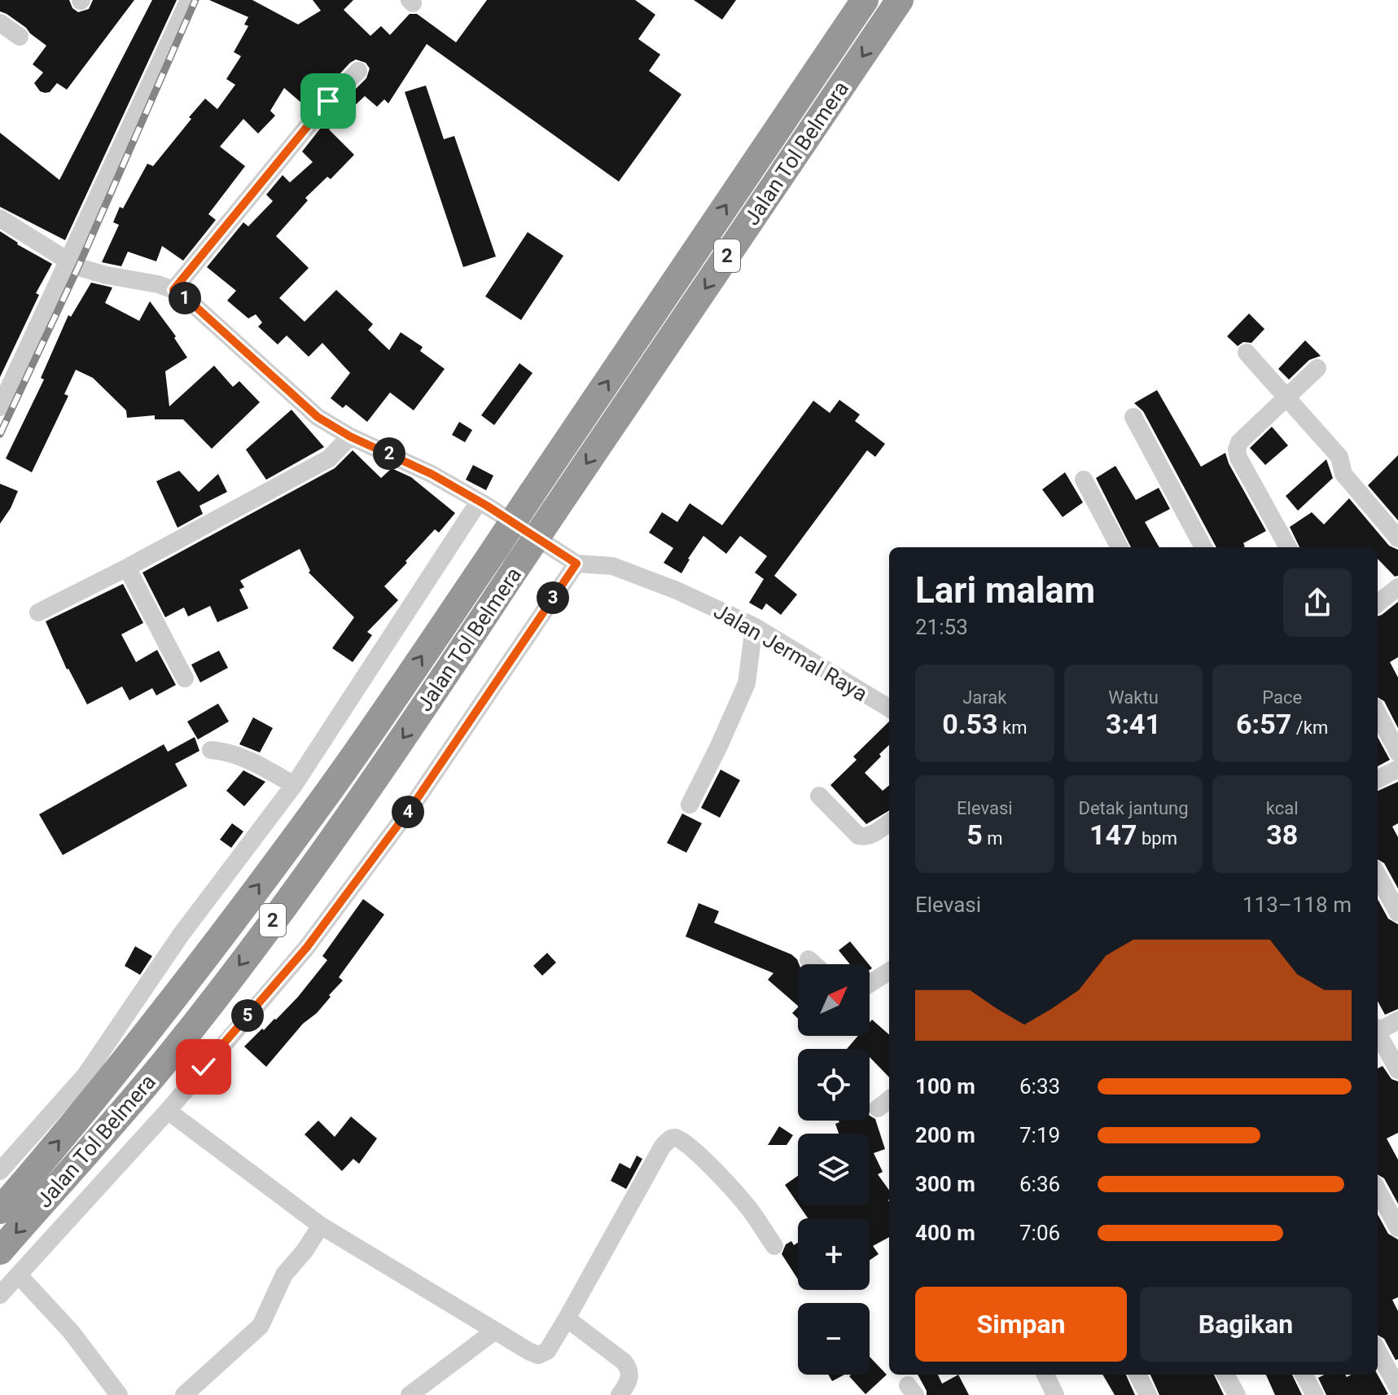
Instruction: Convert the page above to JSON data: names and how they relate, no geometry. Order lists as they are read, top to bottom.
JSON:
{
  "streets": {
    "highway": ["Jalan Tol Belmera", "2"],
    "street": ["Jalan Jermal Raya"]
  },
  "north": "top right",
  "page": {
    "pins": [
      "1",
      "2",
      "3",
      "4",
      "5"
    ],
    "heading": ["Lari malam", "21:53"],
    "stats": [
      ["Jarak", "0.53 km"],
      ["Waktu", "3:41"],
      ["Pace", "6:57 /km"],
      ["Elevasi", "5 m"],
      ["Detak jantung", "147 bpm"],
      ["kcal", "38"]
    ],
    "chart": ["Elevasi", "113–118 m"],
    "map_buttons": ["+", "−"],
    "list": [
      {
        "name": "100 m",
        "note": "6:33"
      },
      {
        "name": "200 m",
        "note": "7:19"
      },
      {
        "name": "300 m",
        "note": "6:36"
      },
      {
        "name": "400 m",
        "note": "7:06"
      }
    ],
    "buttons": ["Simpan", "Bagikan"]
  }
}
